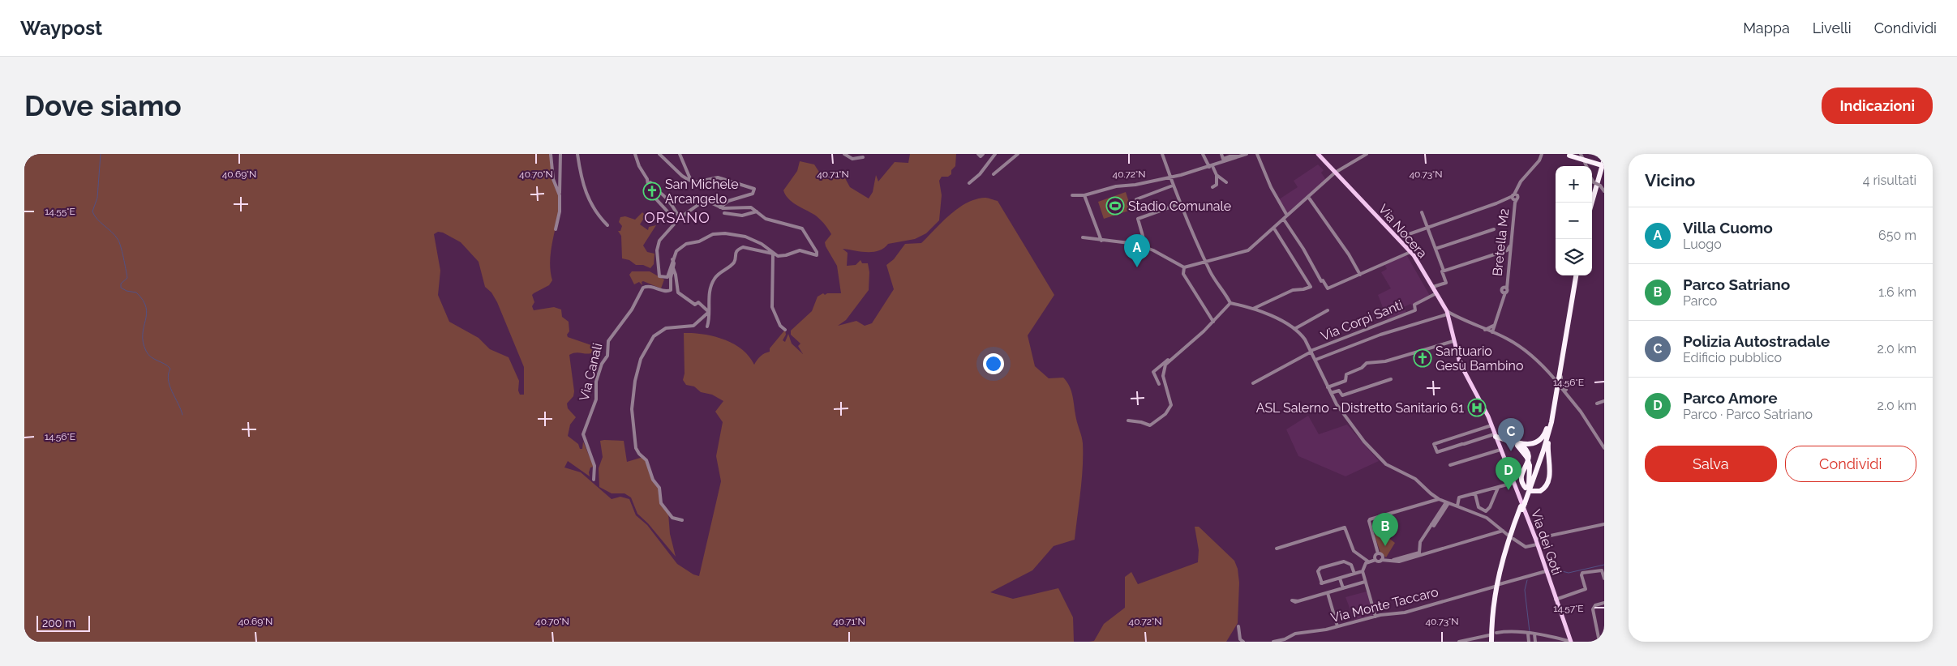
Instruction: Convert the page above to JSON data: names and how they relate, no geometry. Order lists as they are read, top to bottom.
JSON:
{
  "streets": {
    "main road": ["Via Nocera", "Via dei Goti"],
    "street": [
      "Bretella M2",
      "Via Corpi Santi",
      "Via Canali",
      "Via Monte Taccaro"
    ]
  },
  "crossings": [
    ["Via Nocera", "Via Corpi Santi"],
    ["Via Nocera", "Via dei Goti"]
  ],
  "districts": ["ORSANO"],
  "places": {
    "church": ["San Michele Arcangelo", "Santuario Gesù Bambino"],
    "sports": ["Stadio Comunale"],
    "hospital": ["ASL Salerno - Distretto Sanitario 61"]
  },
  "scale_bar": "200 m",
  "page": {
    "header": "Waypost",
    "nav": ["Mappa", "Livelli", "Condividi"],
    "buttons": [
      "Indicazioni",
      ["Salva", "Condividi"]
    ],
    "title": "Dove siamo",
    "heading": ["Vicino", "4 risultati"],
    "map_buttons": ["+", "−"],
    "list": [
      {
        "mark": "A",
        "name": "Villa Cuomo",
        "note": "Luogo",
        "value": "650 m"
      },
      {
        "mark": "B",
        "name": "Parco Satriano",
        "note": "Parco",
        "value": "1.6 km"
      },
      {
        "mark": "C",
        "name": "Polizia Autostradale",
        "note": "Edificio pubblico",
        "value": "2.0 km"
      },
      {
        "mark": "D",
        "name": "Parco Amore",
        "note": "Parco · Parco Satriano",
        "value": "2.0 km"
      }
    ],
    "pins": [
      "A",
      "C",
      "D",
      "B"
    ],
    "scale": "200 m"
  },
  "coordinates": [
    "40.69°N",
    "40.70°N",
    "40.71°N",
    "40.72°N",
    "40.73°N",
    "14.55°E",
    "14.56°E",
    "14.57°E"
  ]
}
